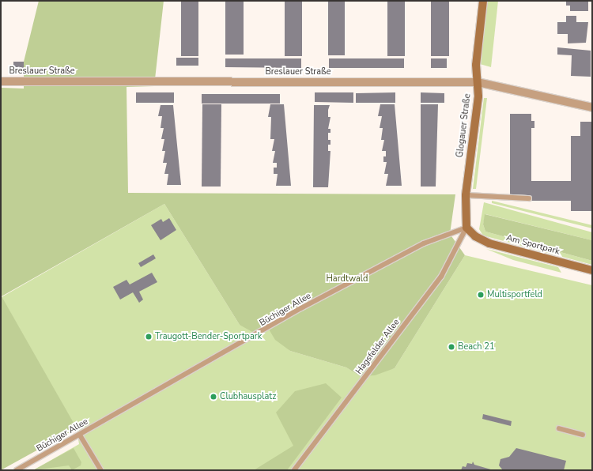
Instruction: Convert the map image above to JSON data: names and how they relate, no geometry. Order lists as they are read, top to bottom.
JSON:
{
  "streets": {
    "street": ["Breslauer Straße", "Glogauer Straße", "Am Sportpark"],
    "lane": ["Büchiger Allee", "Hagsfelder Allee"]
  },
  "crossings": [
    ["Breslauer Straße", "Glogauer Straße"],
    ["Glogauer Straße", "Am Sportpark"],
    ["Glogauer Straße", "Büchiger Allee"],
    ["Glogauer Straße", "Hagsfelder Allee"],
    ["Am Sportpark", "Büchiger Allee"],
    ["Am Sportpark", "Hagsfelder Allee"],
    ["Büchiger Allee", "Hagsfelder Allee"]
  ],
  "parks": ["Hardtwald"],
  "places": [
    "Multisportfeld",
    "Traugott-Bender-Sportpark",
    "Beach 21",
    "Clubhausplatz"
  ]
}
